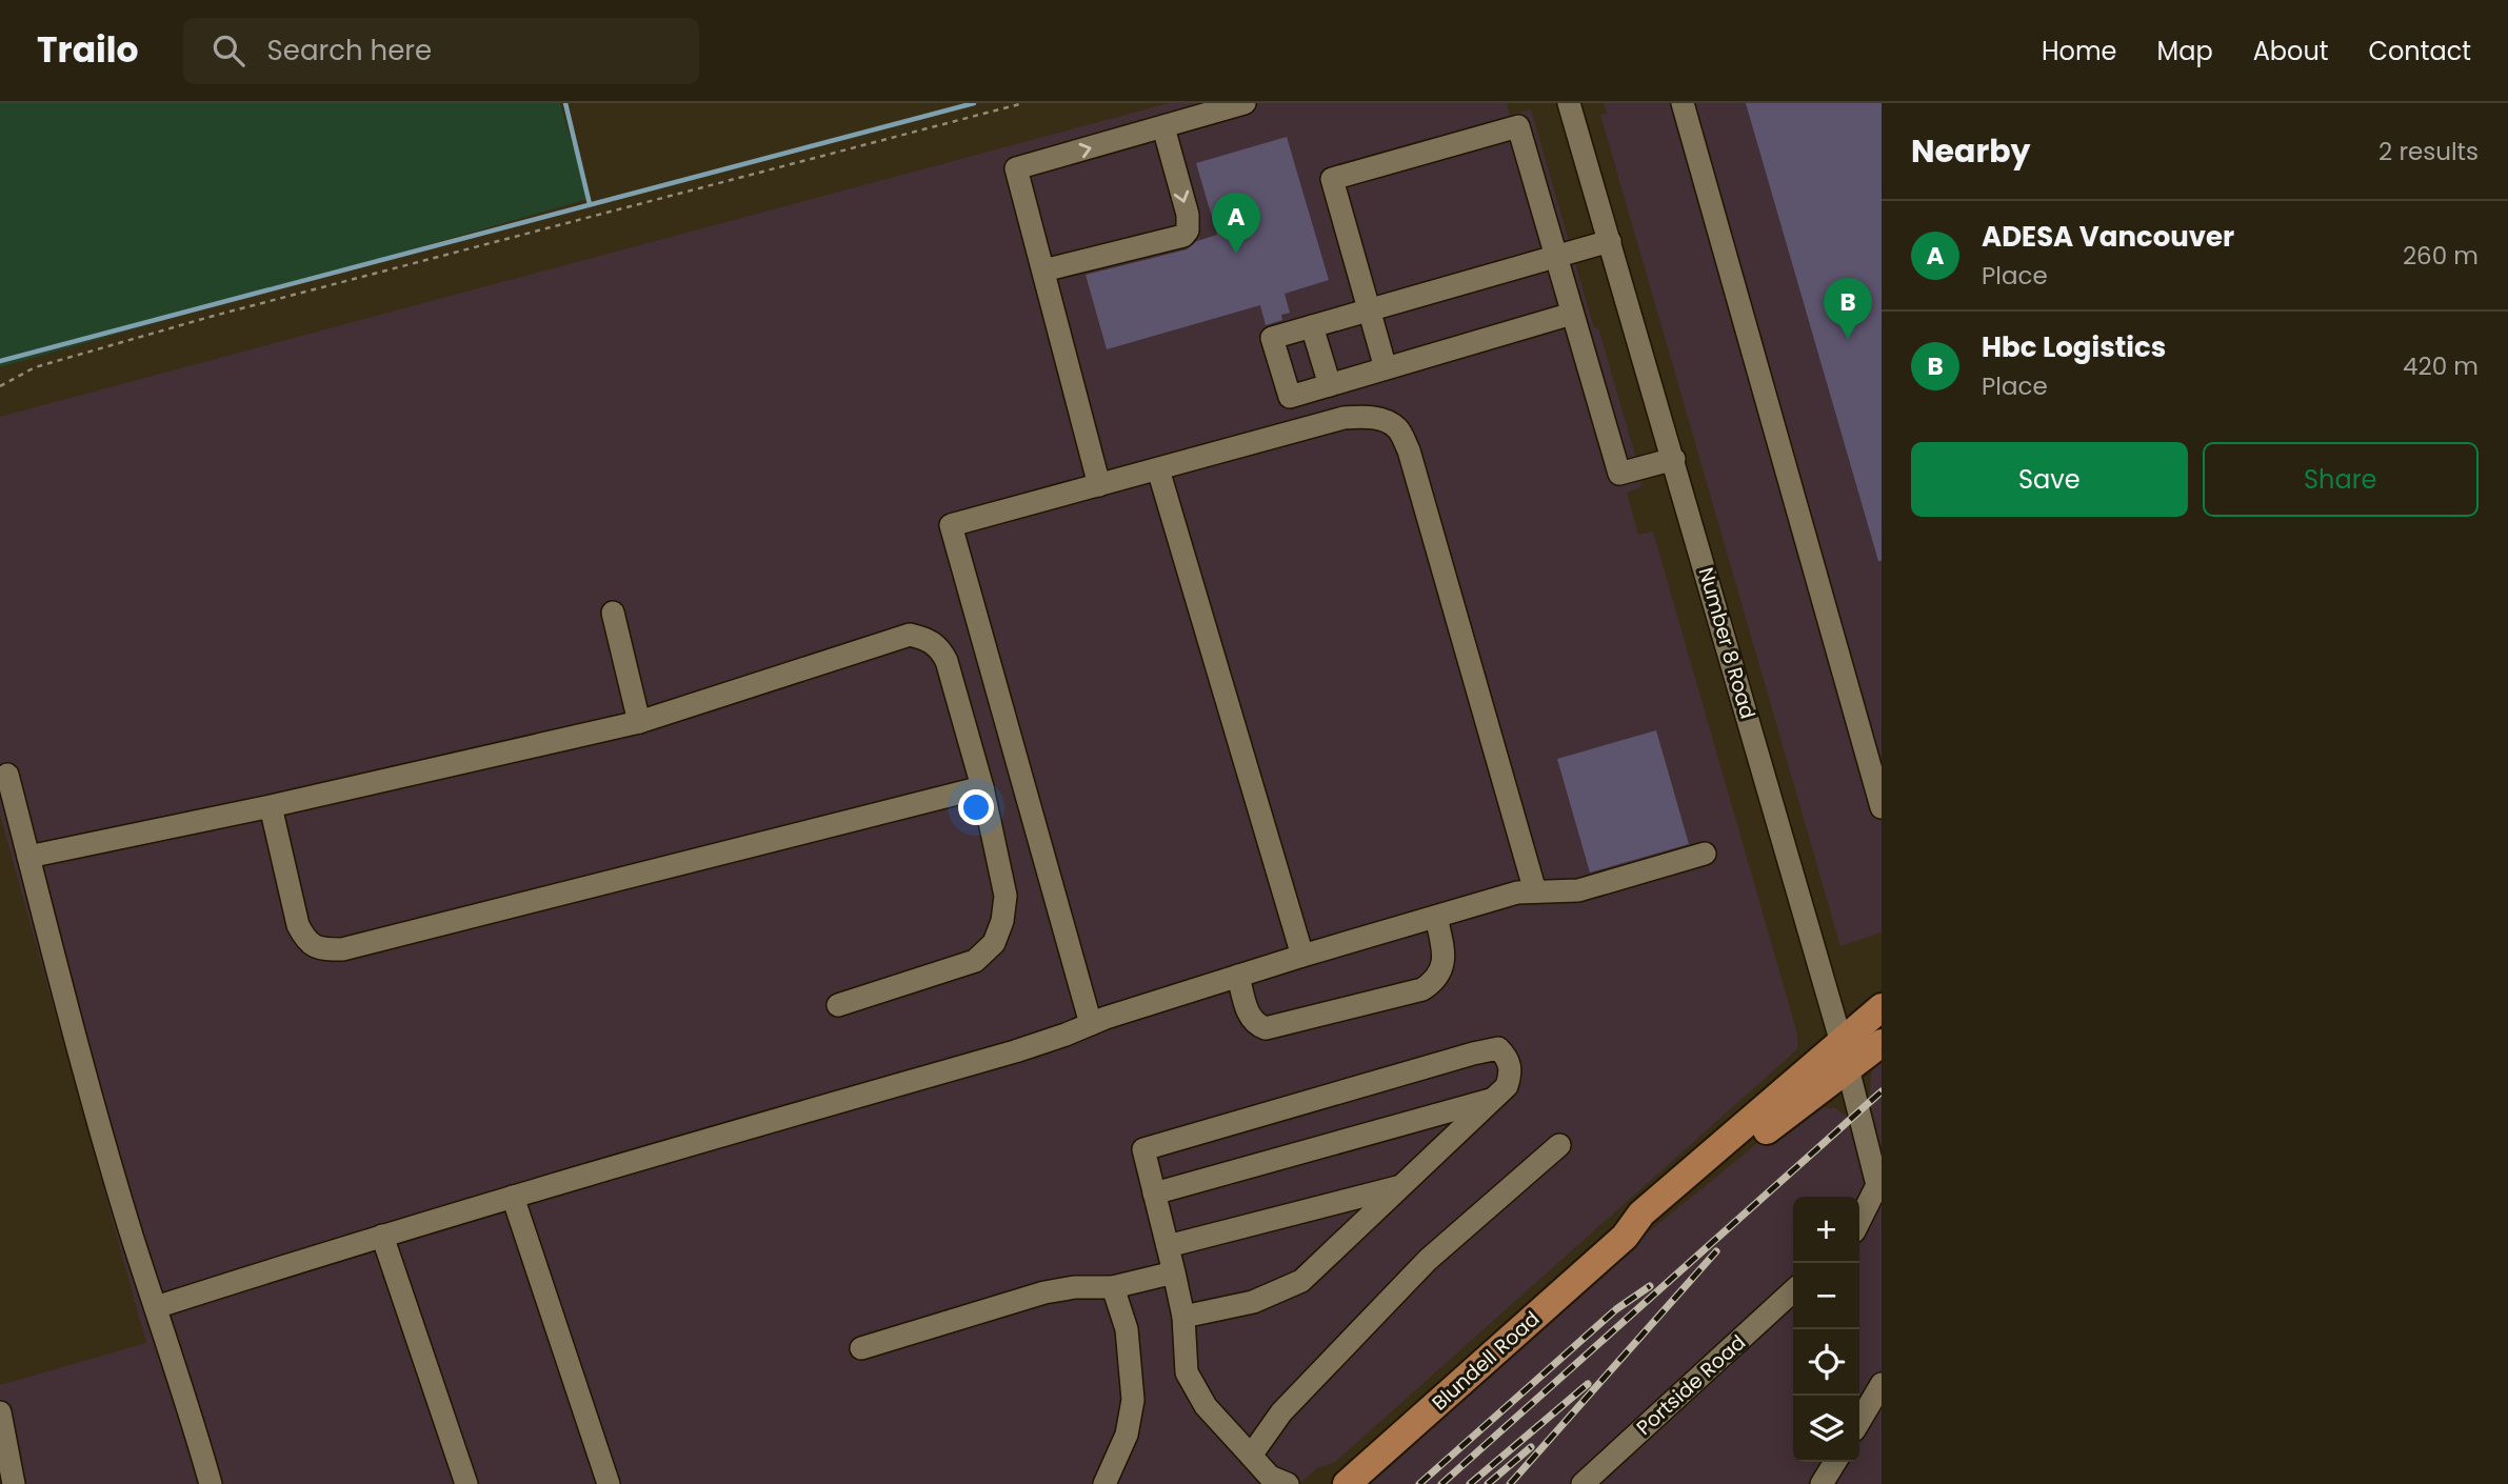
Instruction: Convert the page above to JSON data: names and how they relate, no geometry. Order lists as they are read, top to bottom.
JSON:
{
  "streets": {
    "main road": ["Blundell Road"],
    "street": ["Number 8 Road", "Portside Road"]
  },
  "crossings": [
    ["Number 8 Road", "Blundell Road"]
  ],
  "page": {
    "header": "Trailo",
    "search": "Search here",
    "nav": [
      "Home",
      "Map",
      "About",
      "Contact"
    ],
    "heading": ["Nearby", "2 results"],
    "pins": ["A", "B"],
    "list": [
      {
        "mark": "A",
        "name": "ADESA Vancouver",
        "note": "Place",
        "value": "260 m"
      },
      {
        "mark": "B",
        "name": "Hbc Logistics",
        "note": "Place",
        "value": "420 m"
      }
    ],
    "buttons": ["Save", "Share"],
    "map_buttons": ["+", "−"]
  }
}
